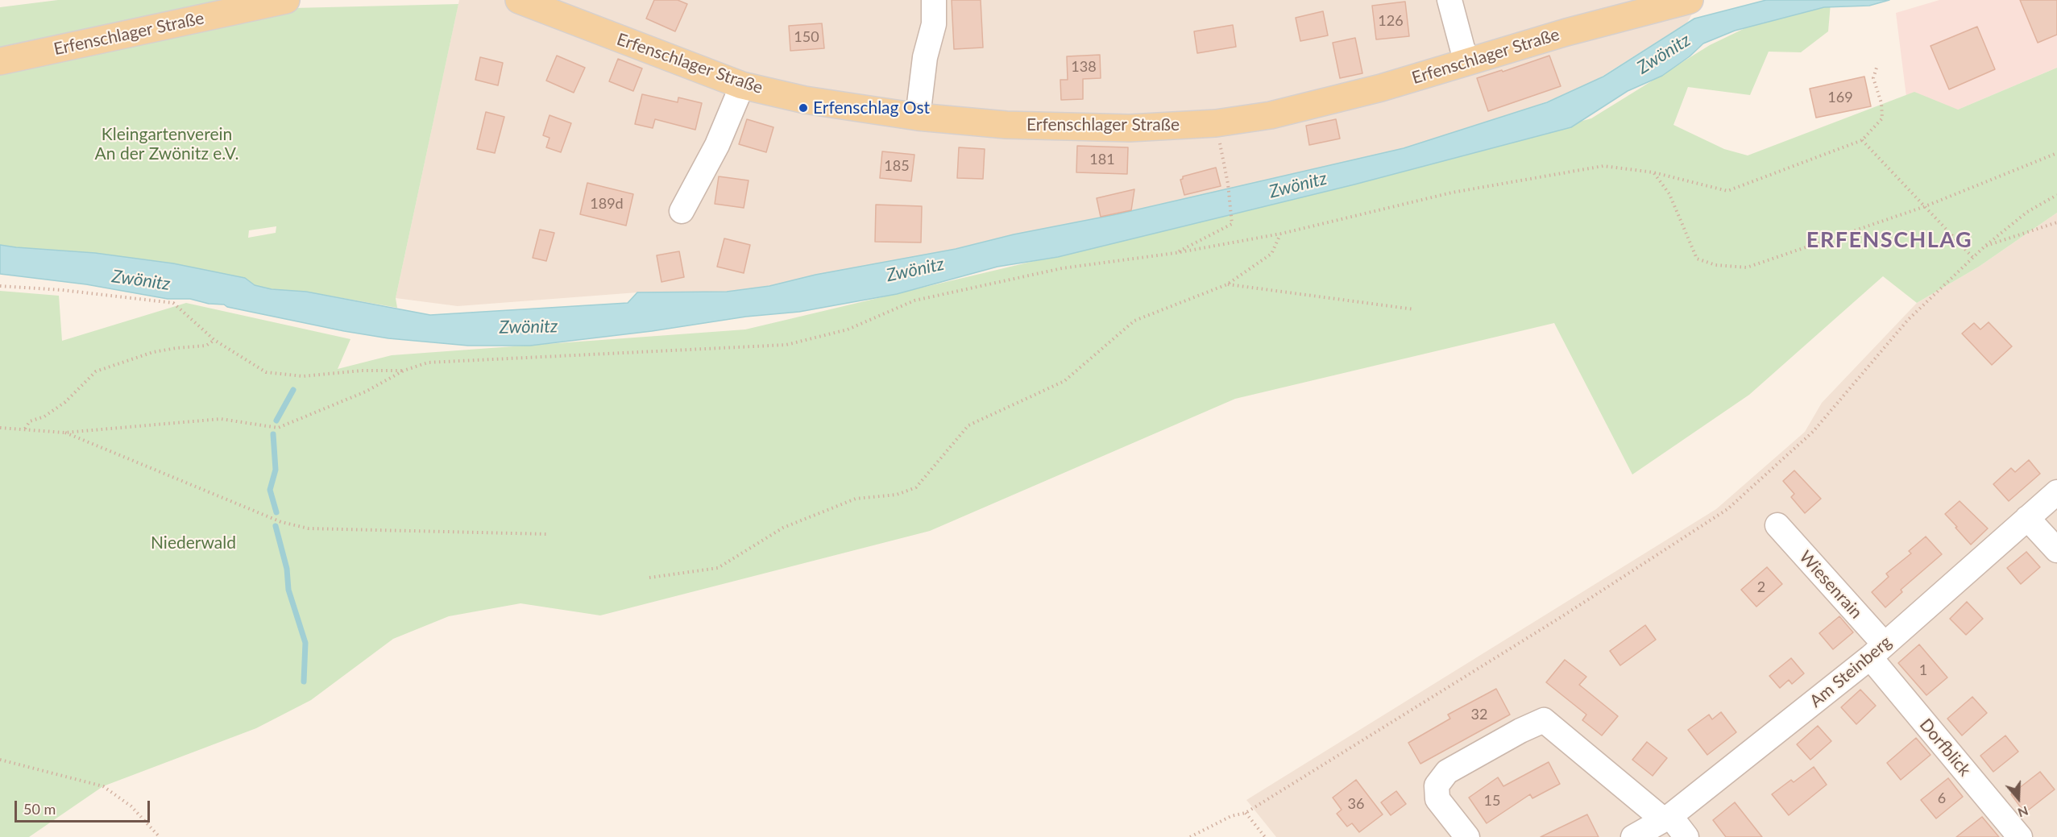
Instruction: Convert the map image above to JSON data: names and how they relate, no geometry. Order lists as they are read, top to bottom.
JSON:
{
  "streets": {
    "main road": ["Erfenschlager Straße"],
    "street": ["Wiesenrain", "Am Steinberg", "Dorfblick"]
  },
  "crossings": [
    ["Wiesenrain", "Am Steinberg"],
    ["Wiesenrain", "Dorfblick"],
    ["Am Steinberg", "Dorfblick"]
  ],
  "districts": ["ERFENSCHLAG"],
  "water": ["Zwönitz"],
  "parks": ["Kleingartenverein An der Zwönitz e.V.", "Niederwald"],
  "places": ["Erfenschlag Ost"],
  "house_numbers": [
    "126",
    "150",
    "138",
    "169",
    "181",
    "185",
    "189d",
    "2",
    "1",
    "32",
    "6",
    "15",
    "36"
  ],
  "scale_bar": "50 m",
  "north": "bottom"
}
